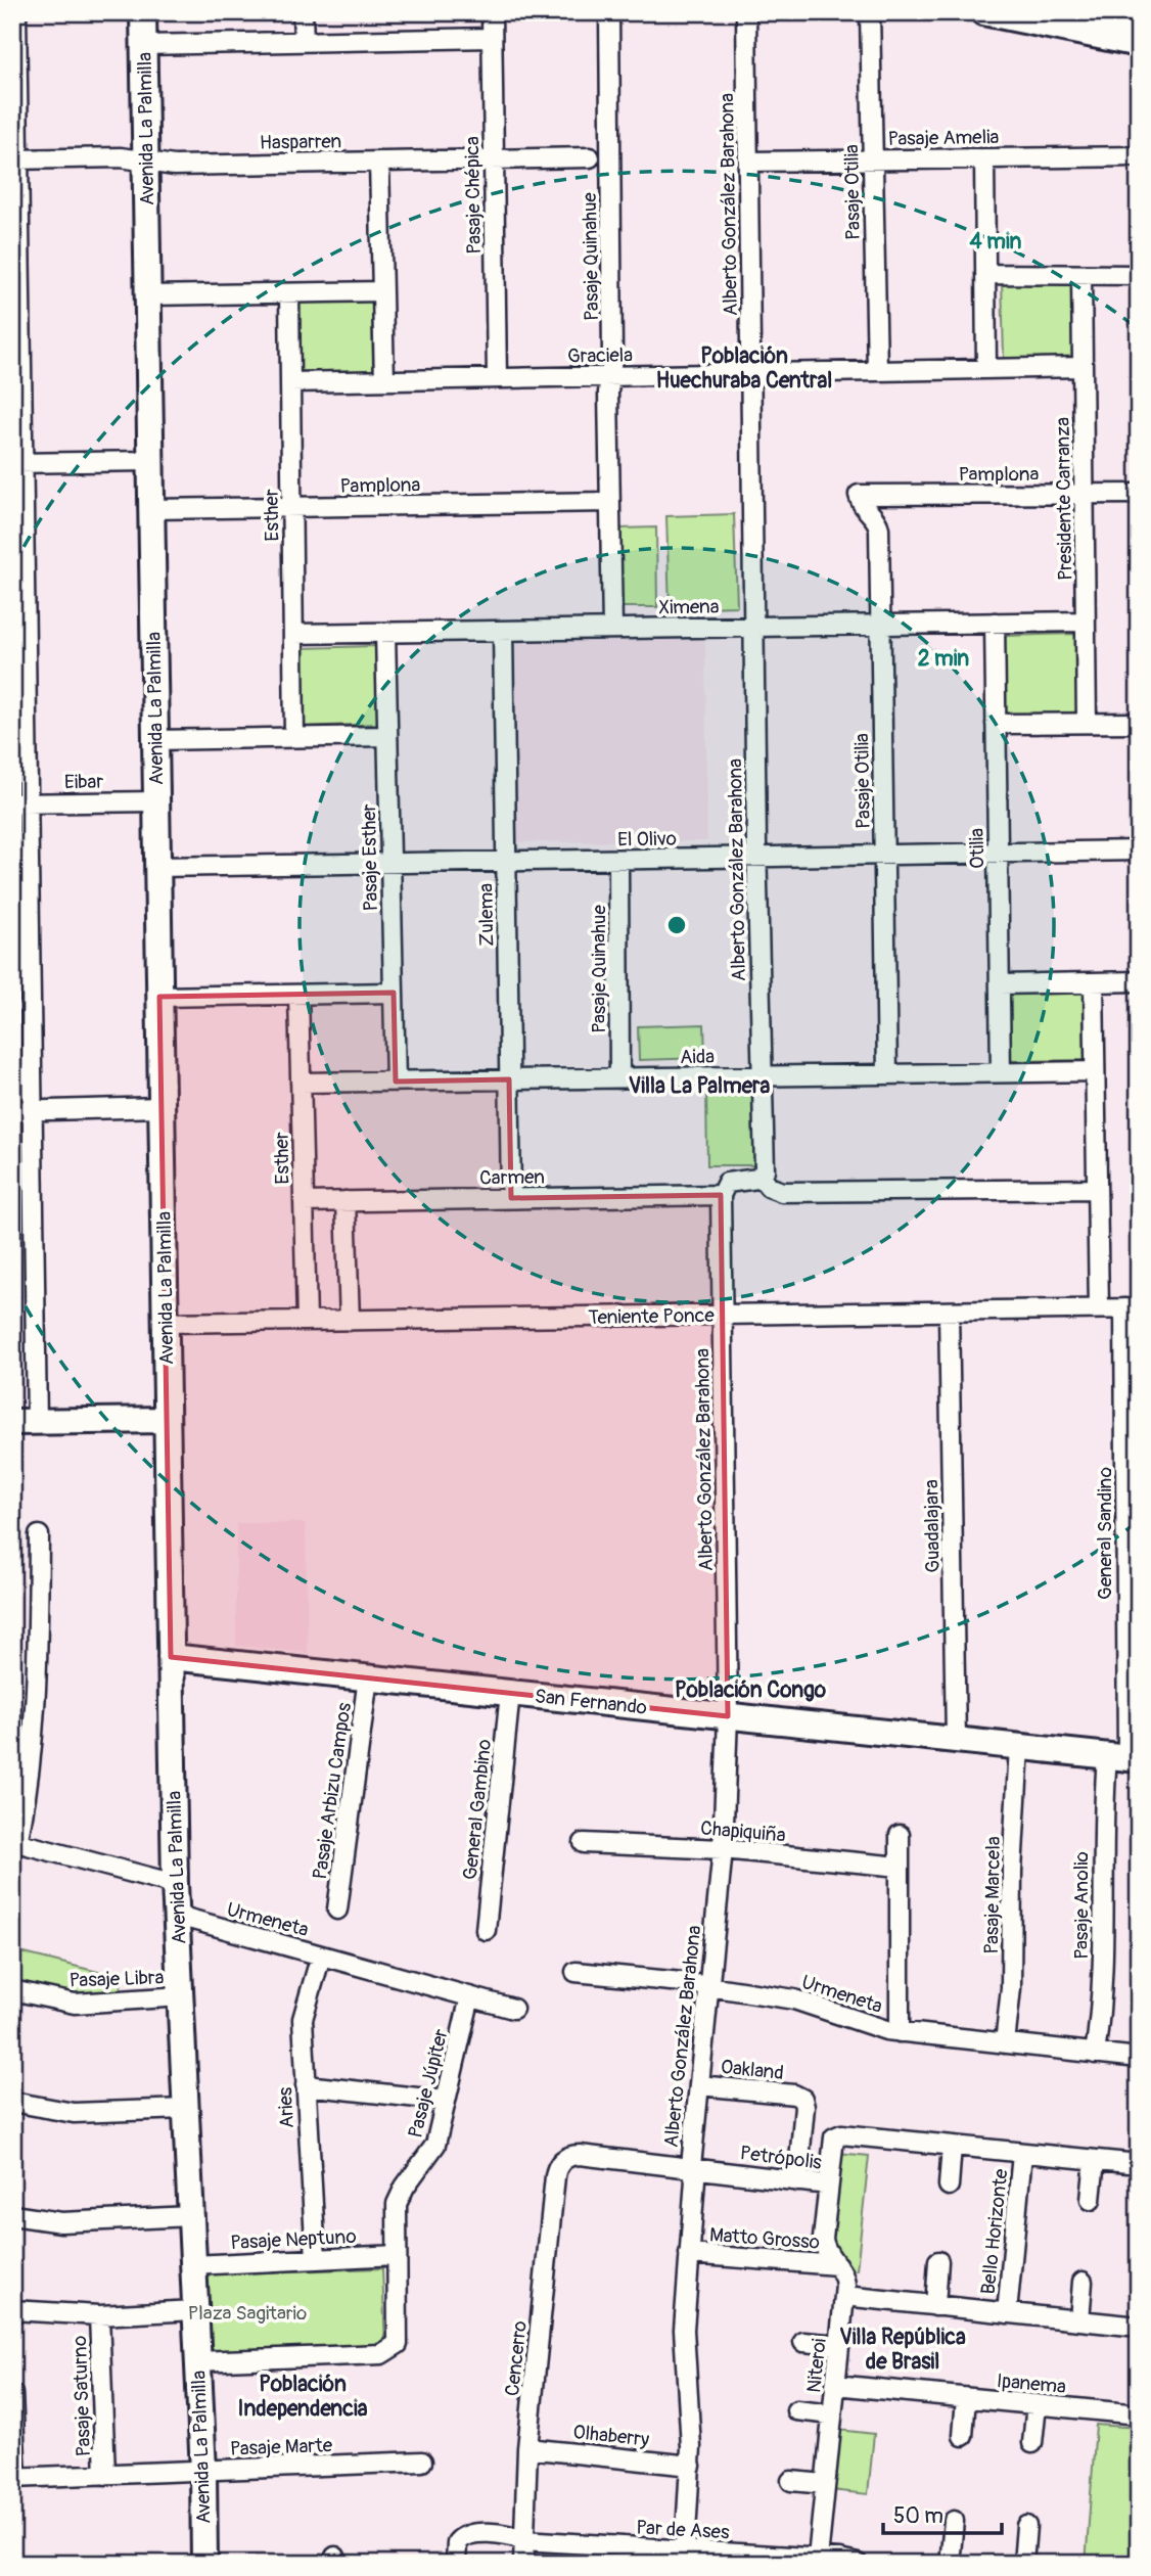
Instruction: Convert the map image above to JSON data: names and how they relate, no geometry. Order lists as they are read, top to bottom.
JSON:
{
  "streets": {
    "street": [
      "Avenida La Palmilla",
      "Pasaje Amelia",
      "Hasparren",
      "Pasaje Otilia",
      "Pasaje Chépica",
      "Alberto González Barahona",
      "Pasaje Quinahue",
      "Graciela",
      "Pamplona",
      "Presidente Carranza",
      "Esther",
      "Ximena",
      "Eibar",
      "El Olivo",
      "Otilia",
      "Pasaje Esther",
      "Zulema",
      "Aida",
      "Carmen",
      "Teniente Ponce",
      "Guadalajara",
      "General Sandino",
      "San Fernando",
      "Pasaje Arbizu Campos",
      "General Gambino",
      "Chapiquiña",
      "Pasaje Marcela",
      "Pasaje Anolio",
      "Urmeneta",
      "Pasaje Libra",
      "Oakland",
      "Pasaje Júpiter",
      "Aries",
      "Petrópolis",
      "Bello Horizonte",
      "Matto Grosso",
      "Pasaje Neptuno",
      "Cencerro",
      "Niteroi",
      "Ipanema",
      "Pasaje Saturno",
      "Olhaberry",
      "Pasaje Marte",
      "Par de Ases"
    ]
  },
  "crossings": [
    ["Avenida La Palmilla", "Hasparren"],
    ["Avenida La Palmilla", "Pamplona"],
    ["Avenida La Palmilla", "Eibar"],
    ["Avenida La Palmilla", "El Olivo"],
    ["Avenida La Palmilla", "Teniente Ponce"],
    ["Avenida La Palmilla", "San Fernando"],
    ["Avenida La Palmilla", "Urmeneta"],
    ["Avenida La Palmilla", "Pasaje Libra"],
    ["Avenida La Palmilla", "Pasaje Júpiter"],
    ["Avenida La Palmilla", "Pasaje Neptuno"],
    ["Avenida La Palmilla", "Pasaje Marte"],
    ["Pasaje Amelia", "Pasaje Otilia"],
    ["Pasaje Amelia", "Alberto González Barahona"],
    ["Hasparren", "Pasaje Chépica"],
    ["Pasaje Otilia", "Graciela"],
    ["Pasaje Otilia", "Pamplona"],
    ["Pasaje Otilia", "Ximena"],
    ["Pasaje Otilia", "El Olivo"],
    ["Pasaje Otilia", "Aida"],
    ["Pasaje Chépica", "Graciela"],
    ["Alberto González Barahona", "Graciela"],
    ["Alberto González Barahona", "Ximena"],
    ["Alberto González Barahona", "El Olivo"],
    ["Alberto González Barahona", "Aida"],
    ["Alberto González Barahona", "Carmen"],
    ["Alberto González Barahona", "Teniente Ponce"],
    ["Alberto González Barahona", "San Fernando"],
    ["Alberto González Barahona", "Chapiquiña"],
    ["Alberto González Barahona", "Urmeneta"],
    ["Alberto González Barahona", "Oakland"],
    ["Alberto González Barahona", "Petrópolis"],
    ["Alberto González Barahona", "Matto Grosso"],
    ["Alberto González Barahona", "Olhaberry"],
    ["Alberto González Barahona", "Par de Ases"],
    ["Pasaje Quinahue", "Graciela"],
    ["Pasaje Quinahue", "Pamplona"],
    ["Pasaje Quinahue", "Ximena"],
    ["Pasaje Quinahue", "El Olivo"],
    ["Pasaje Quinahue", "Aida"],
    ["Graciela", "Presidente Carranza"],
    ["Graciela", "Esther"],
    ["Pamplona", "Presidente Carranza"],
    ["Pamplona", "Esther"],
    ["Presidente Carranza", "Ximena"],
    ["Esther", "Ximena"],
    ["Esther", "Aida"],
    ["Esther", "Carmen"],
    ["Esther", "Teniente Ponce"],
    ["Ximena", "Otilia"],
    ["Ximena", "Pasaje Esther"],
    ["Ximena", "Zulema"],
    ["El Olivo", "Otilia"],
    ["El Olivo", "Pasaje Esther"],
    ["El Olivo", "Zulema"],
    ["Otilia", "Aida"],
    ["Pasaje Esther", "Aida"],
    ["Zulema", "Aida"],
    ["Zulema", "Carmen"],
    ["Teniente Ponce", "Guadalajara"],
    ["Teniente Ponce", "General Sandino"],
    ["Guadalajara", "San Fernando"],
    ["General Sandino", "San Fernando"],
    ["General Sandino", "Pasaje Anolio"],
    ["San Fernando", "Pasaje Arbizu Campos"],
    ["San Fernando", "General Gambino"],
    ["San Fernando", "Pasaje Marcela"],
    ["San Fernando", "Pasaje Anolio"],
    ["Pasaje Marcela", "Urmeneta"],
    ["Pasaje Anolio", "Urmeneta"],
    ["Urmeneta", "Pasaje Júpiter"],
    ["Urmeneta", "Aries"],
    ["Oakland", "Petrópolis"],
    ["Pasaje Júpiter", "Pasaje Neptuno"],
    ["Aries", "Pasaje Neptuno"],
    ["Petrópolis", "Bello Horizonte"],
    ["Petrópolis", "Cencerro"],
    ["Petrópolis", "Niteroi"],
    ["Matto Grosso", "Niteroi"],
    ["Cencerro", "Olhaberry"],
    ["Cencerro", "Par de Ases"],
    ["Niteroi", "Ipanema"],
    ["Niteroi", "Par de Ases"],
    ["Pasaje Saturno", "Pasaje Marte"]
  ],
  "districts": [
    "Población Huechuraba Central",
    "Villa La Palmera",
    "Población Congo",
    "Villa República de Brasil",
    "Población Independencia"
  ],
  "parks": ["Plaza Sagitario"],
  "scale_bar": "50 m",
  "rings": ["4 min", "2 min"]
}
